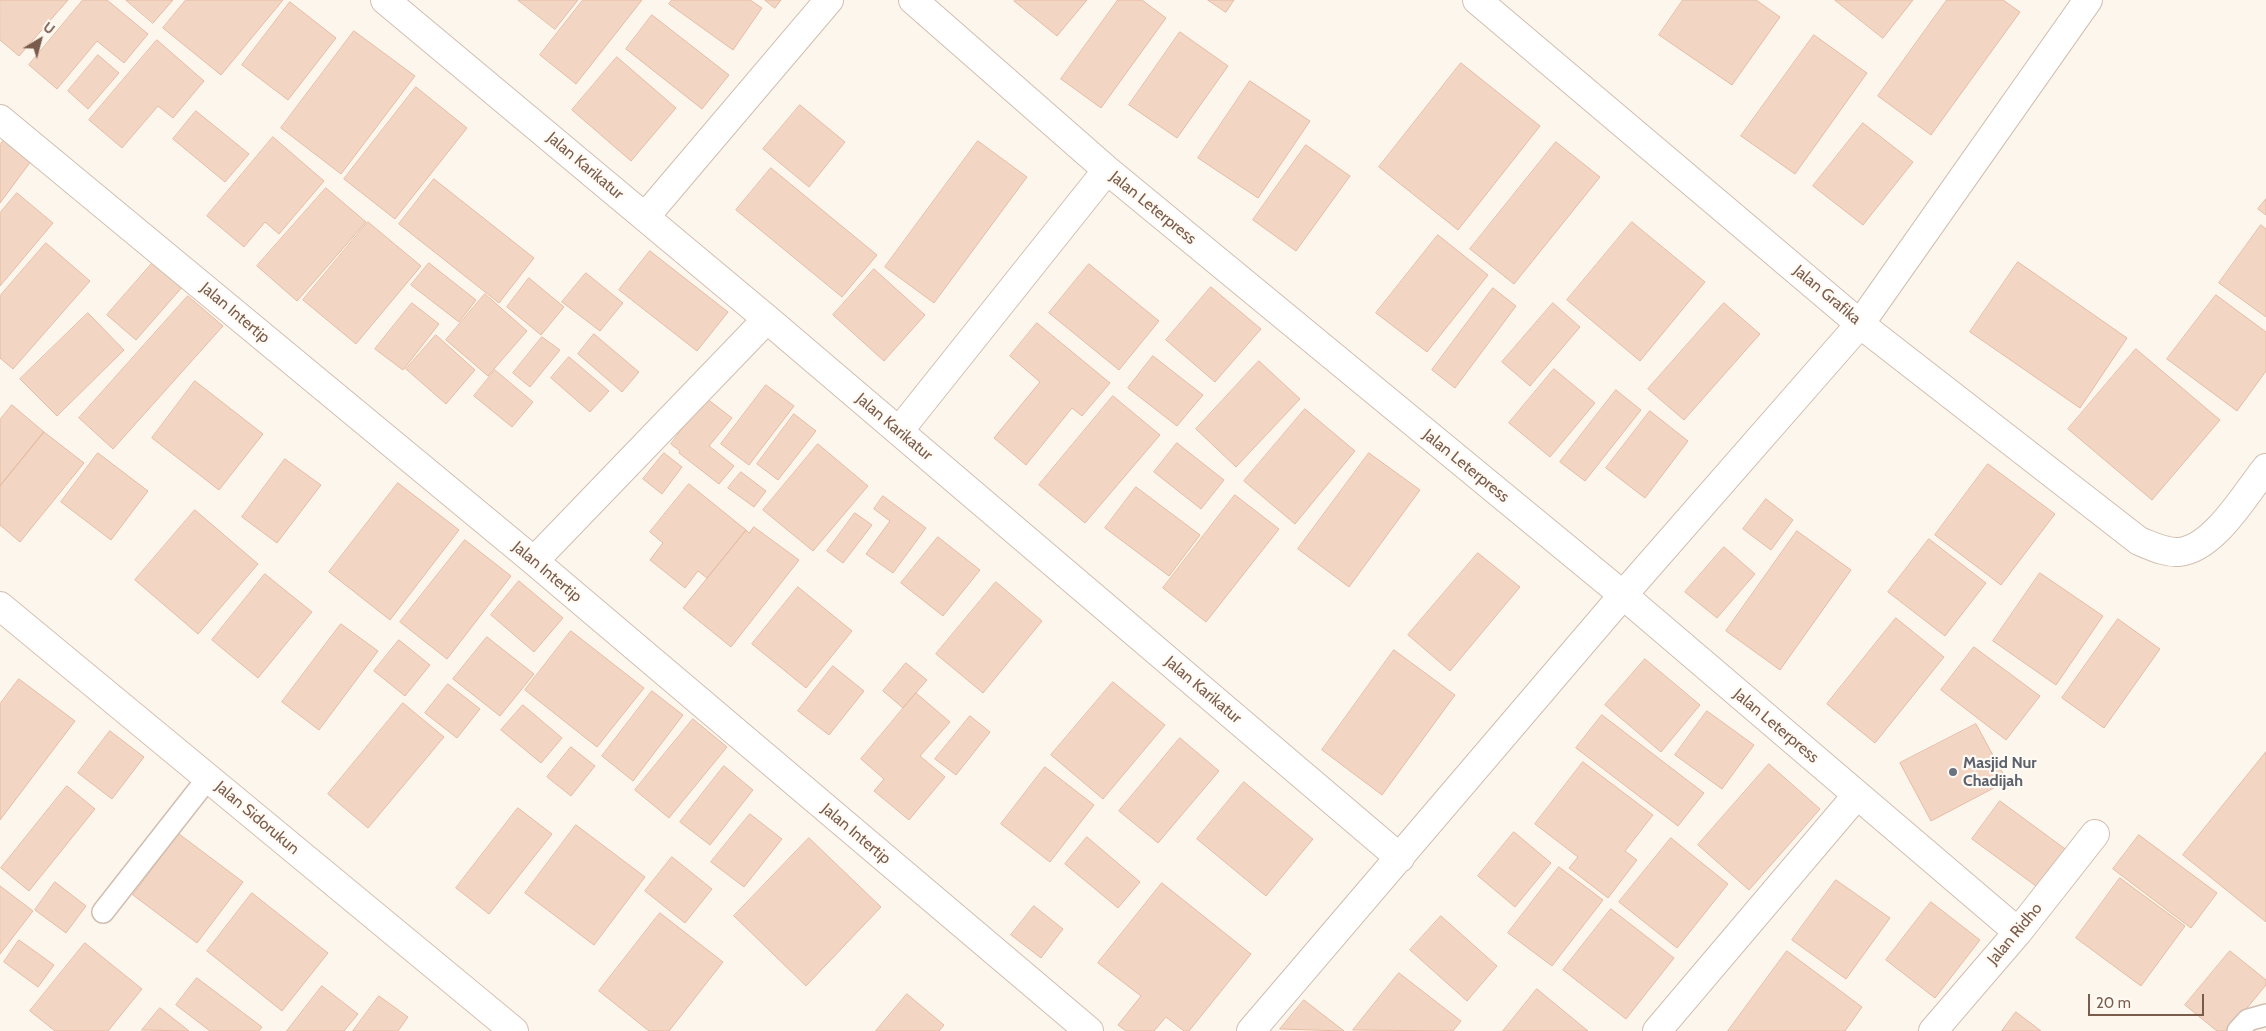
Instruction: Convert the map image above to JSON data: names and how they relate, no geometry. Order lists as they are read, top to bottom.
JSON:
{
  "streets": {
    "street": [
      "Jalan Karikatur",
      "Jalan Leterpress",
      "Jalan Grafika",
      "Jalan Intertip",
      "Jalan Sidorukun",
      "Jalan Ridho"
    ]
  },
  "crossings": [
    ["Jalan Leterpress", "Jalan Ridho"]
  ],
  "places": ["Masjid Nur Chadijah"],
  "scale_bar": "20 m",
  "north": "top right"
}
